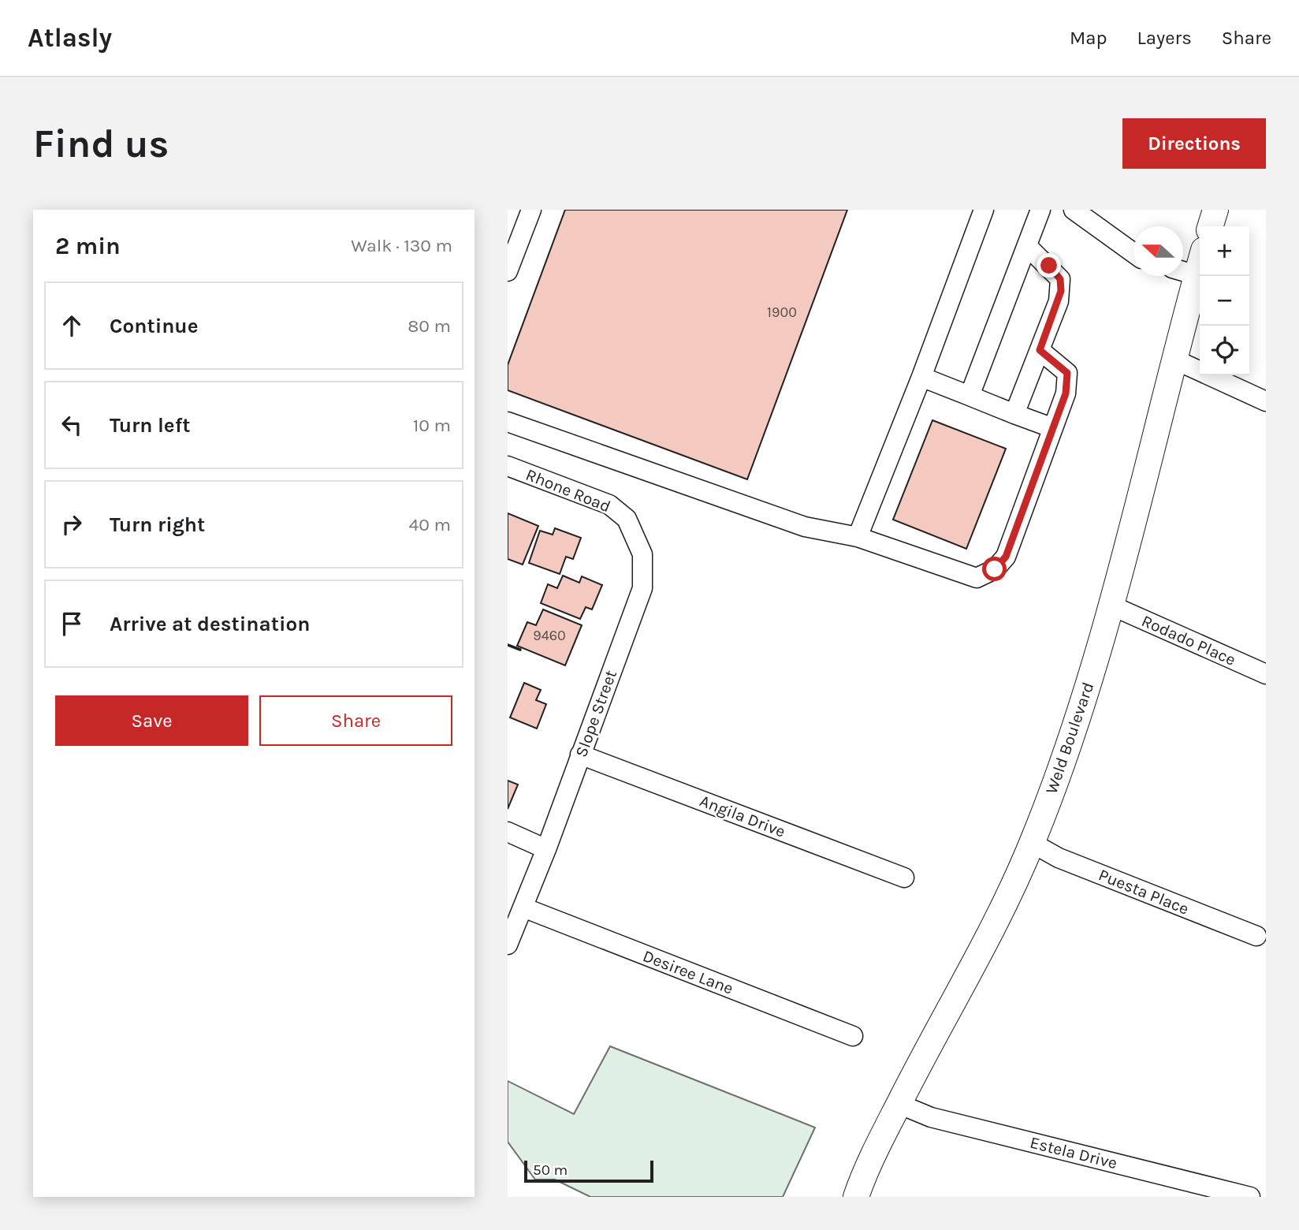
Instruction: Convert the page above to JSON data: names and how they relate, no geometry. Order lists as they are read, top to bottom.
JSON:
{
  "streets": {
    "main road": ["Weld Boulevard"],
    "street": [
      "Rhone Road",
      "Rodado Place",
      "Slope Street",
      "Angila Drive",
      "Puesta Place",
      "Desiree Lane",
      "Estela Drive"
    ]
  },
  "crossings": [
    ["Rhone Road", "Slope Street"],
    ["Rodado Place", "Weld Boulevard"],
    ["Slope Street", "Angila Drive"],
    ["Slope Street", "Desiree Lane"],
    ["Weld Boulevard", "Puesta Place"],
    ["Weld Boulevard", "Estela Drive"]
  ],
  "house_numbers": ["1900", "9460"],
  "scale_bar": "50 m",
  "north": "left",
  "page": {
    "header": "Atlasly",
    "nav": ["Map", "Layers", "Share"],
    "buttons": [
      "Directions",
      ["Save", "Share"]
    ],
    "title": "Find us",
    "heading": ["2 min", "Walk · 130 m"],
    "map_buttons": ["+", "−"],
    "list": [
      ["Continue", "80 m"],
      ["Turn left", "10 m"],
      ["Turn right", "40 m"],
      "Arrive at destination"
    ],
    "scale": "50 m"
  }
}
